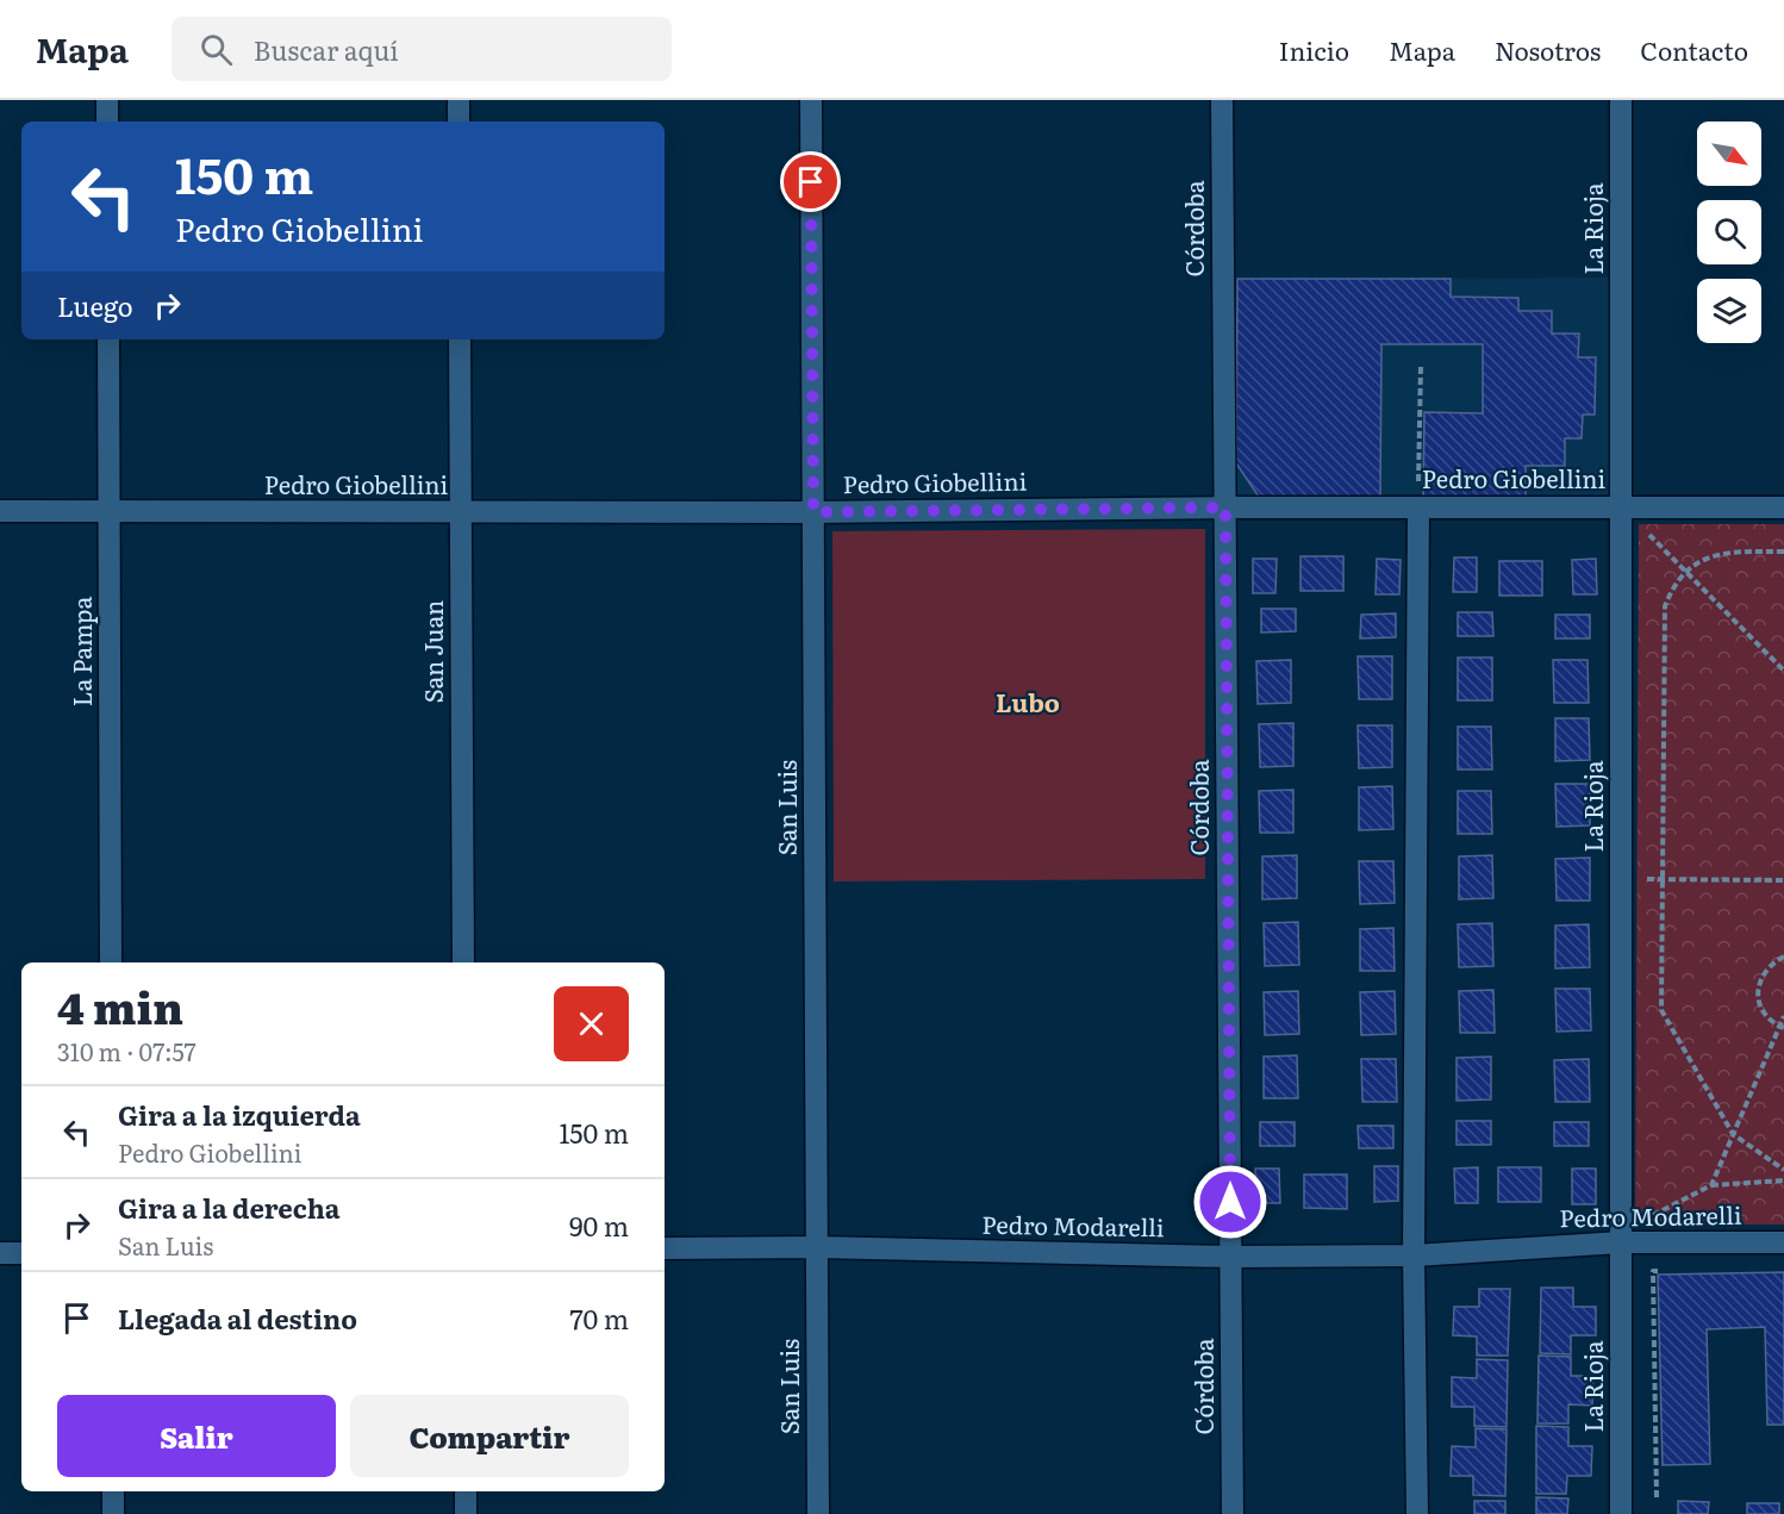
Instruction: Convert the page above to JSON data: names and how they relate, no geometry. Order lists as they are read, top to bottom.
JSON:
{
  "streets": {
    "street": [
      "Córdoba",
      "La Rioja",
      "Pedro Giobellini",
      "La Pampa",
      "San Juan",
      "San Luis",
      "Pedro Modarelli"
    ]
  },
  "crossings": [
    ["Córdoba", "Pedro Giobellini"],
    ["Córdoba", "Pedro Modarelli"],
    ["La Rioja", "Pedro Giobellini"],
    ["La Rioja", "Pedro Modarelli"],
    ["Pedro Giobellini", "La Pampa"],
    ["Pedro Giobellini", "San Juan"],
    ["Pedro Giobellini", "San Luis"],
    ["San Luis", "Pedro Modarelli"]
  ],
  "districts": ["Lubo"],
  "north": "bottom right",
  "page": {
    "header": "Mapa",
    "search": "Buscar aquí",
    "nav": [
      "Inicio",
      "Mapa",
      "Nosotros",
      "Contacto"
    ],
    "turn": ["150 m", "Pedro Giobellini"],
    "then": "Luego",
    "heading": ["4 min", "310 m · 07:57"],
    "list": [
      {
        "name": "Gira a la izquierda",
        "note": "Pedro Giobellini",
        "value": "150 m"
      },
      {
        "name": "Gira a la derecha",
        "note": "San Luis",
        "value": "90 m"
      },
      {
        "name": "Llegada al destino",
        "value": "70 m"
      }
    ],
    "buttons": ["Salir", "Compartir"]
  }
}
